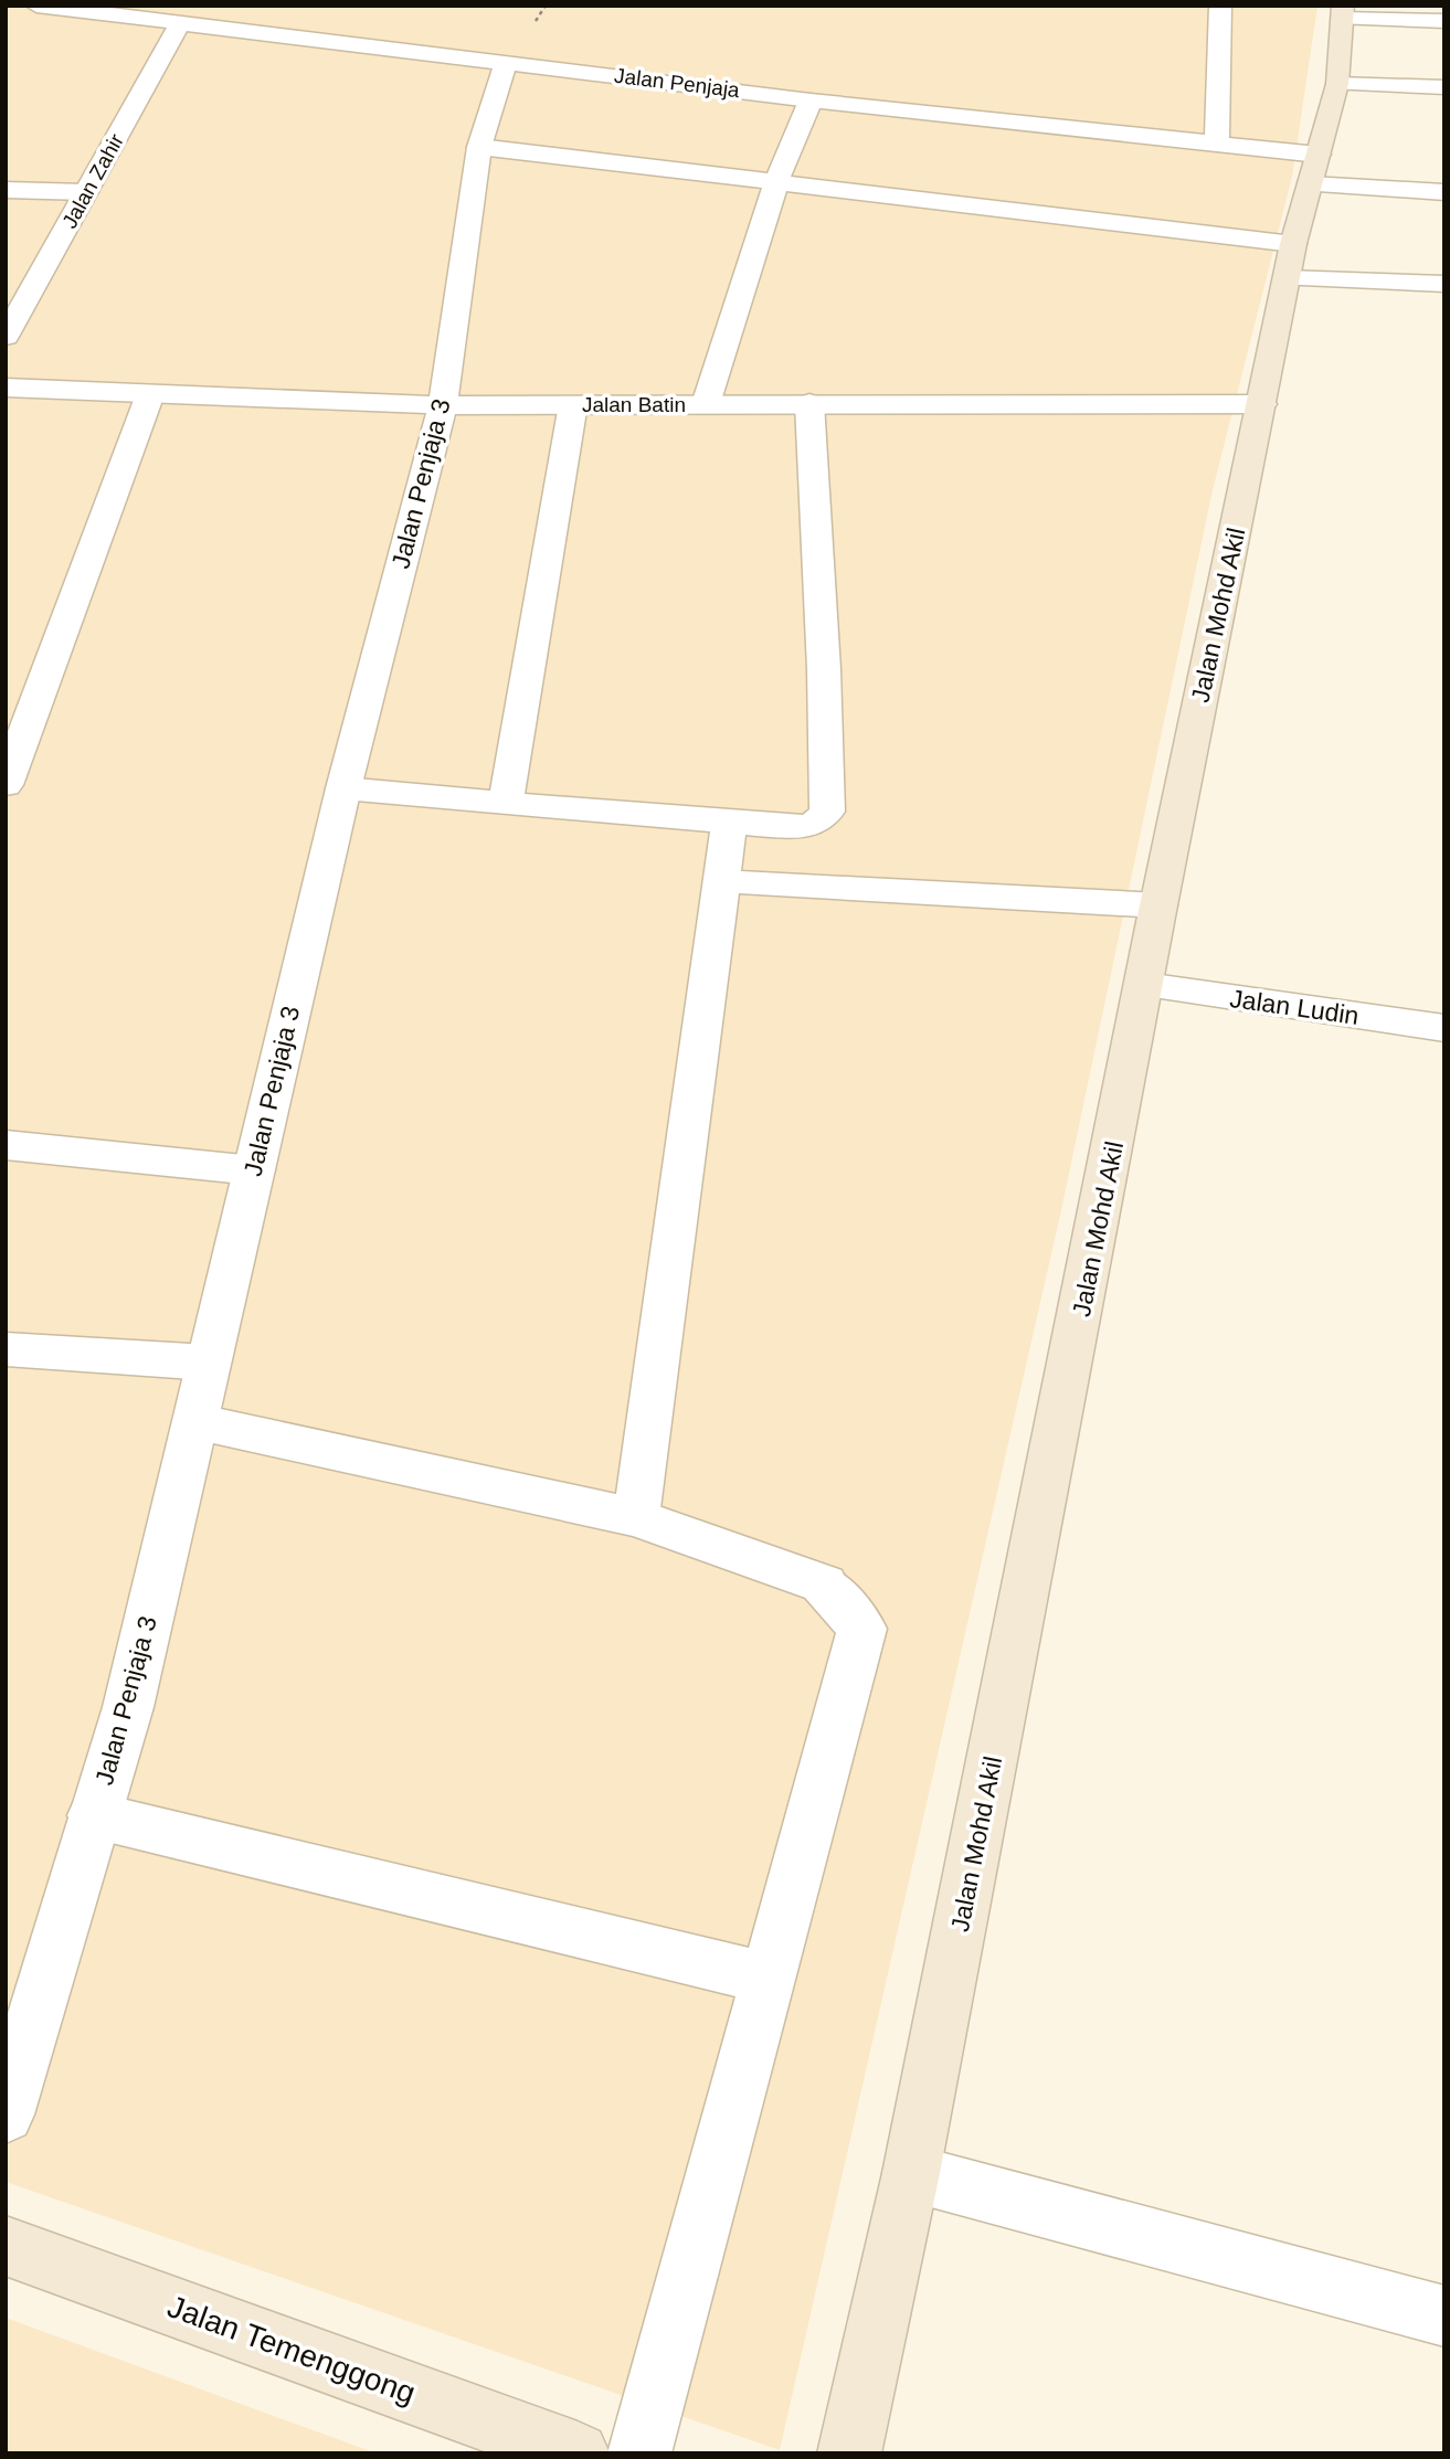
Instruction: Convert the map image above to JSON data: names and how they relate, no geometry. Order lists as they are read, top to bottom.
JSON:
{
  "streets": {
    "street": [
      "Jalan Penjaja",
      "Jalan Zahir",
      "Jalan Batin",
      "Jalan Penjaja 3",
      "Jalan Mohd Akil",
      "Jalan Ludin",
      "Jalan Temenggong"
    ]
  },
  "crossings": [
    ["Jalan Penjaja", "Jalan Zahir"],
    ["Jalan Penjaja", "Jalan Penjaja 3"],
    ["Jalan Penjaja", "Jalan Mohd Akil"],
    ["Jalan Batin", "Jalan Penjaja 3"],
    ["Jalan Batin", "Jalan Mohd Akil"],
    ["Jalan Mohd Akil", "Jalan Ludin"]
  ]
}
